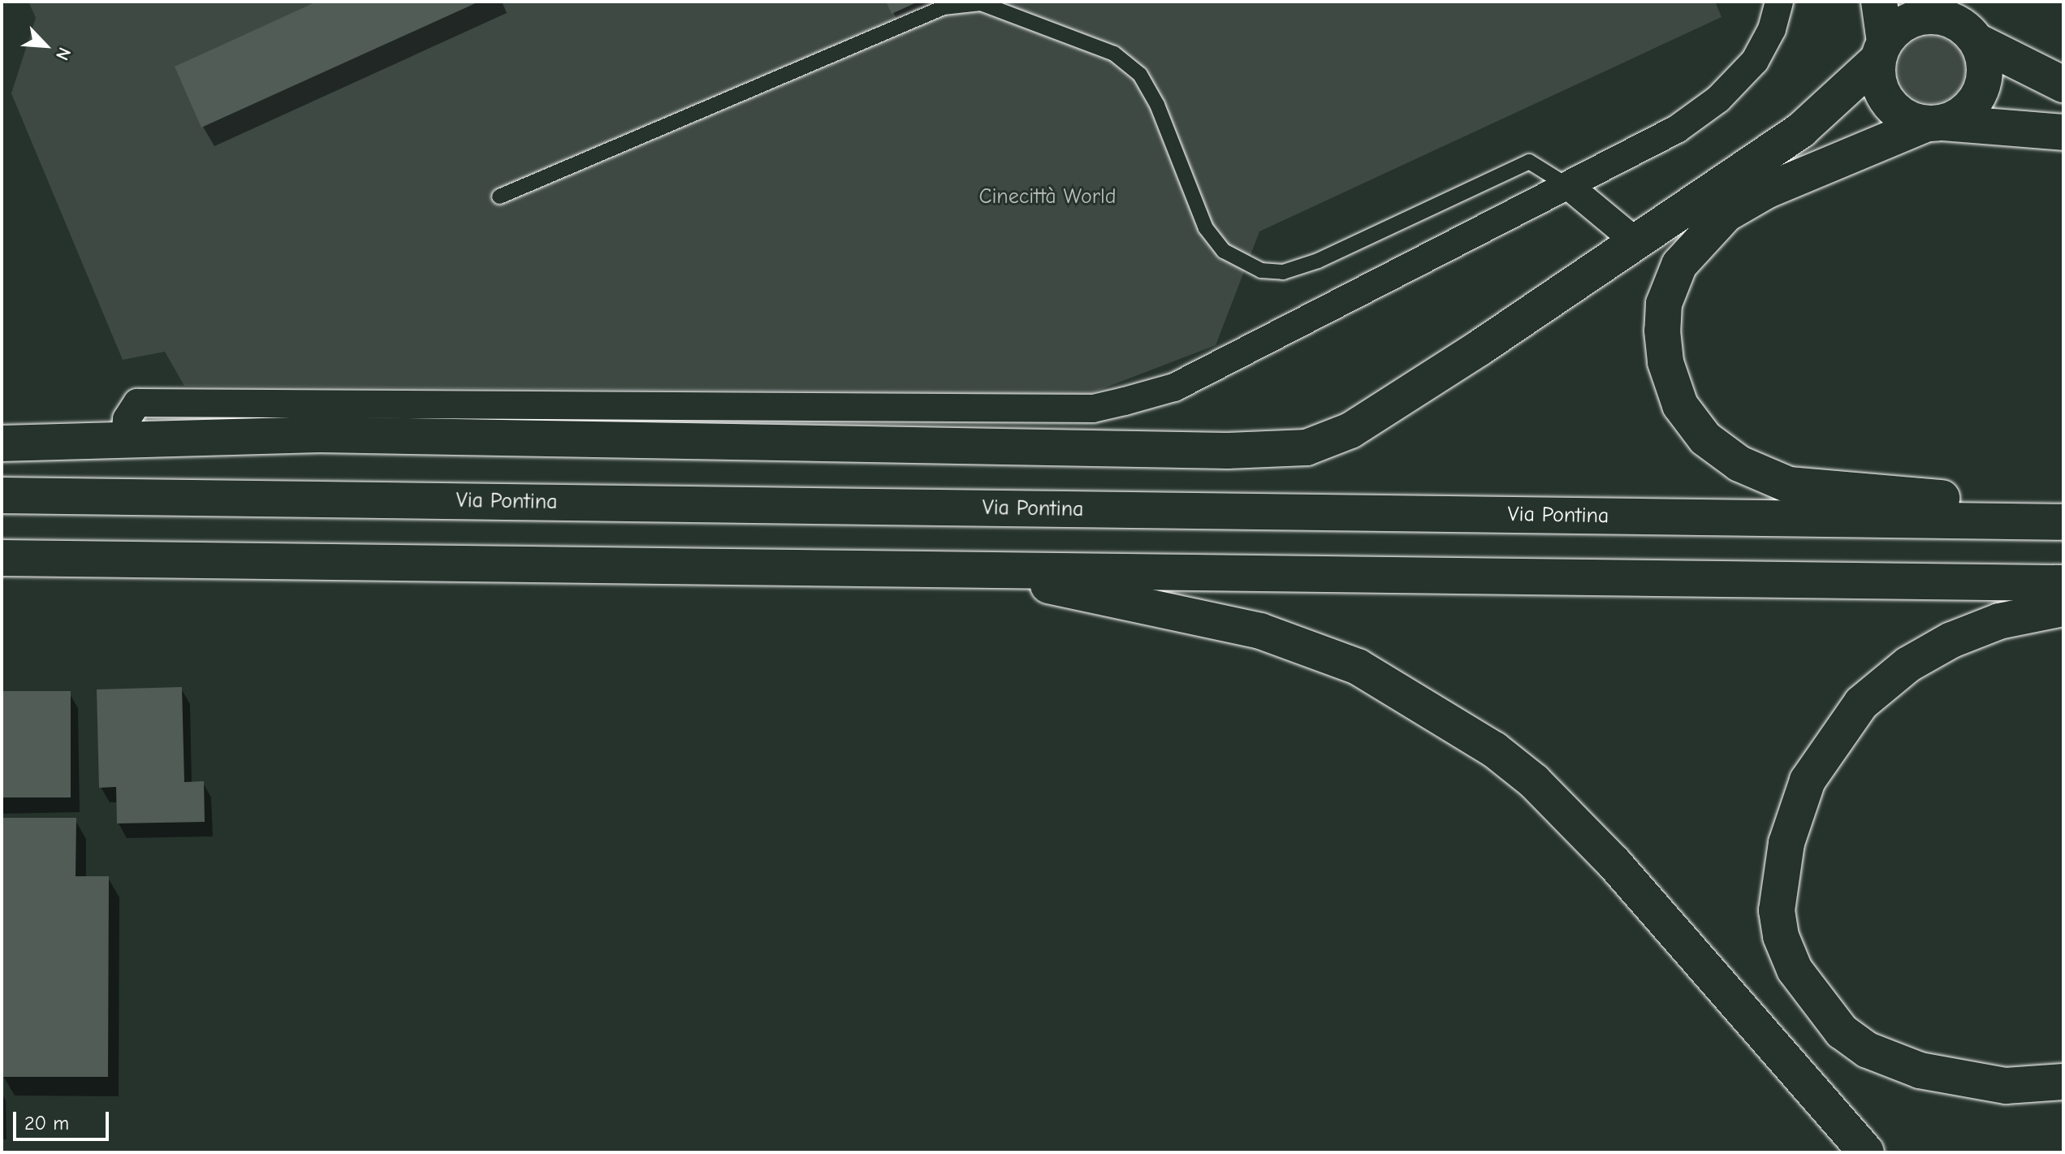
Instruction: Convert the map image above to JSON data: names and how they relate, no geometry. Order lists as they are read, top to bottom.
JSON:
{
  "streets": {
    "main road": ["Via Pontina"]
  },
  "parks": ["Cinecittà World"],
  "scale_bar": "20 m",
  "north": "bottom right"
}
